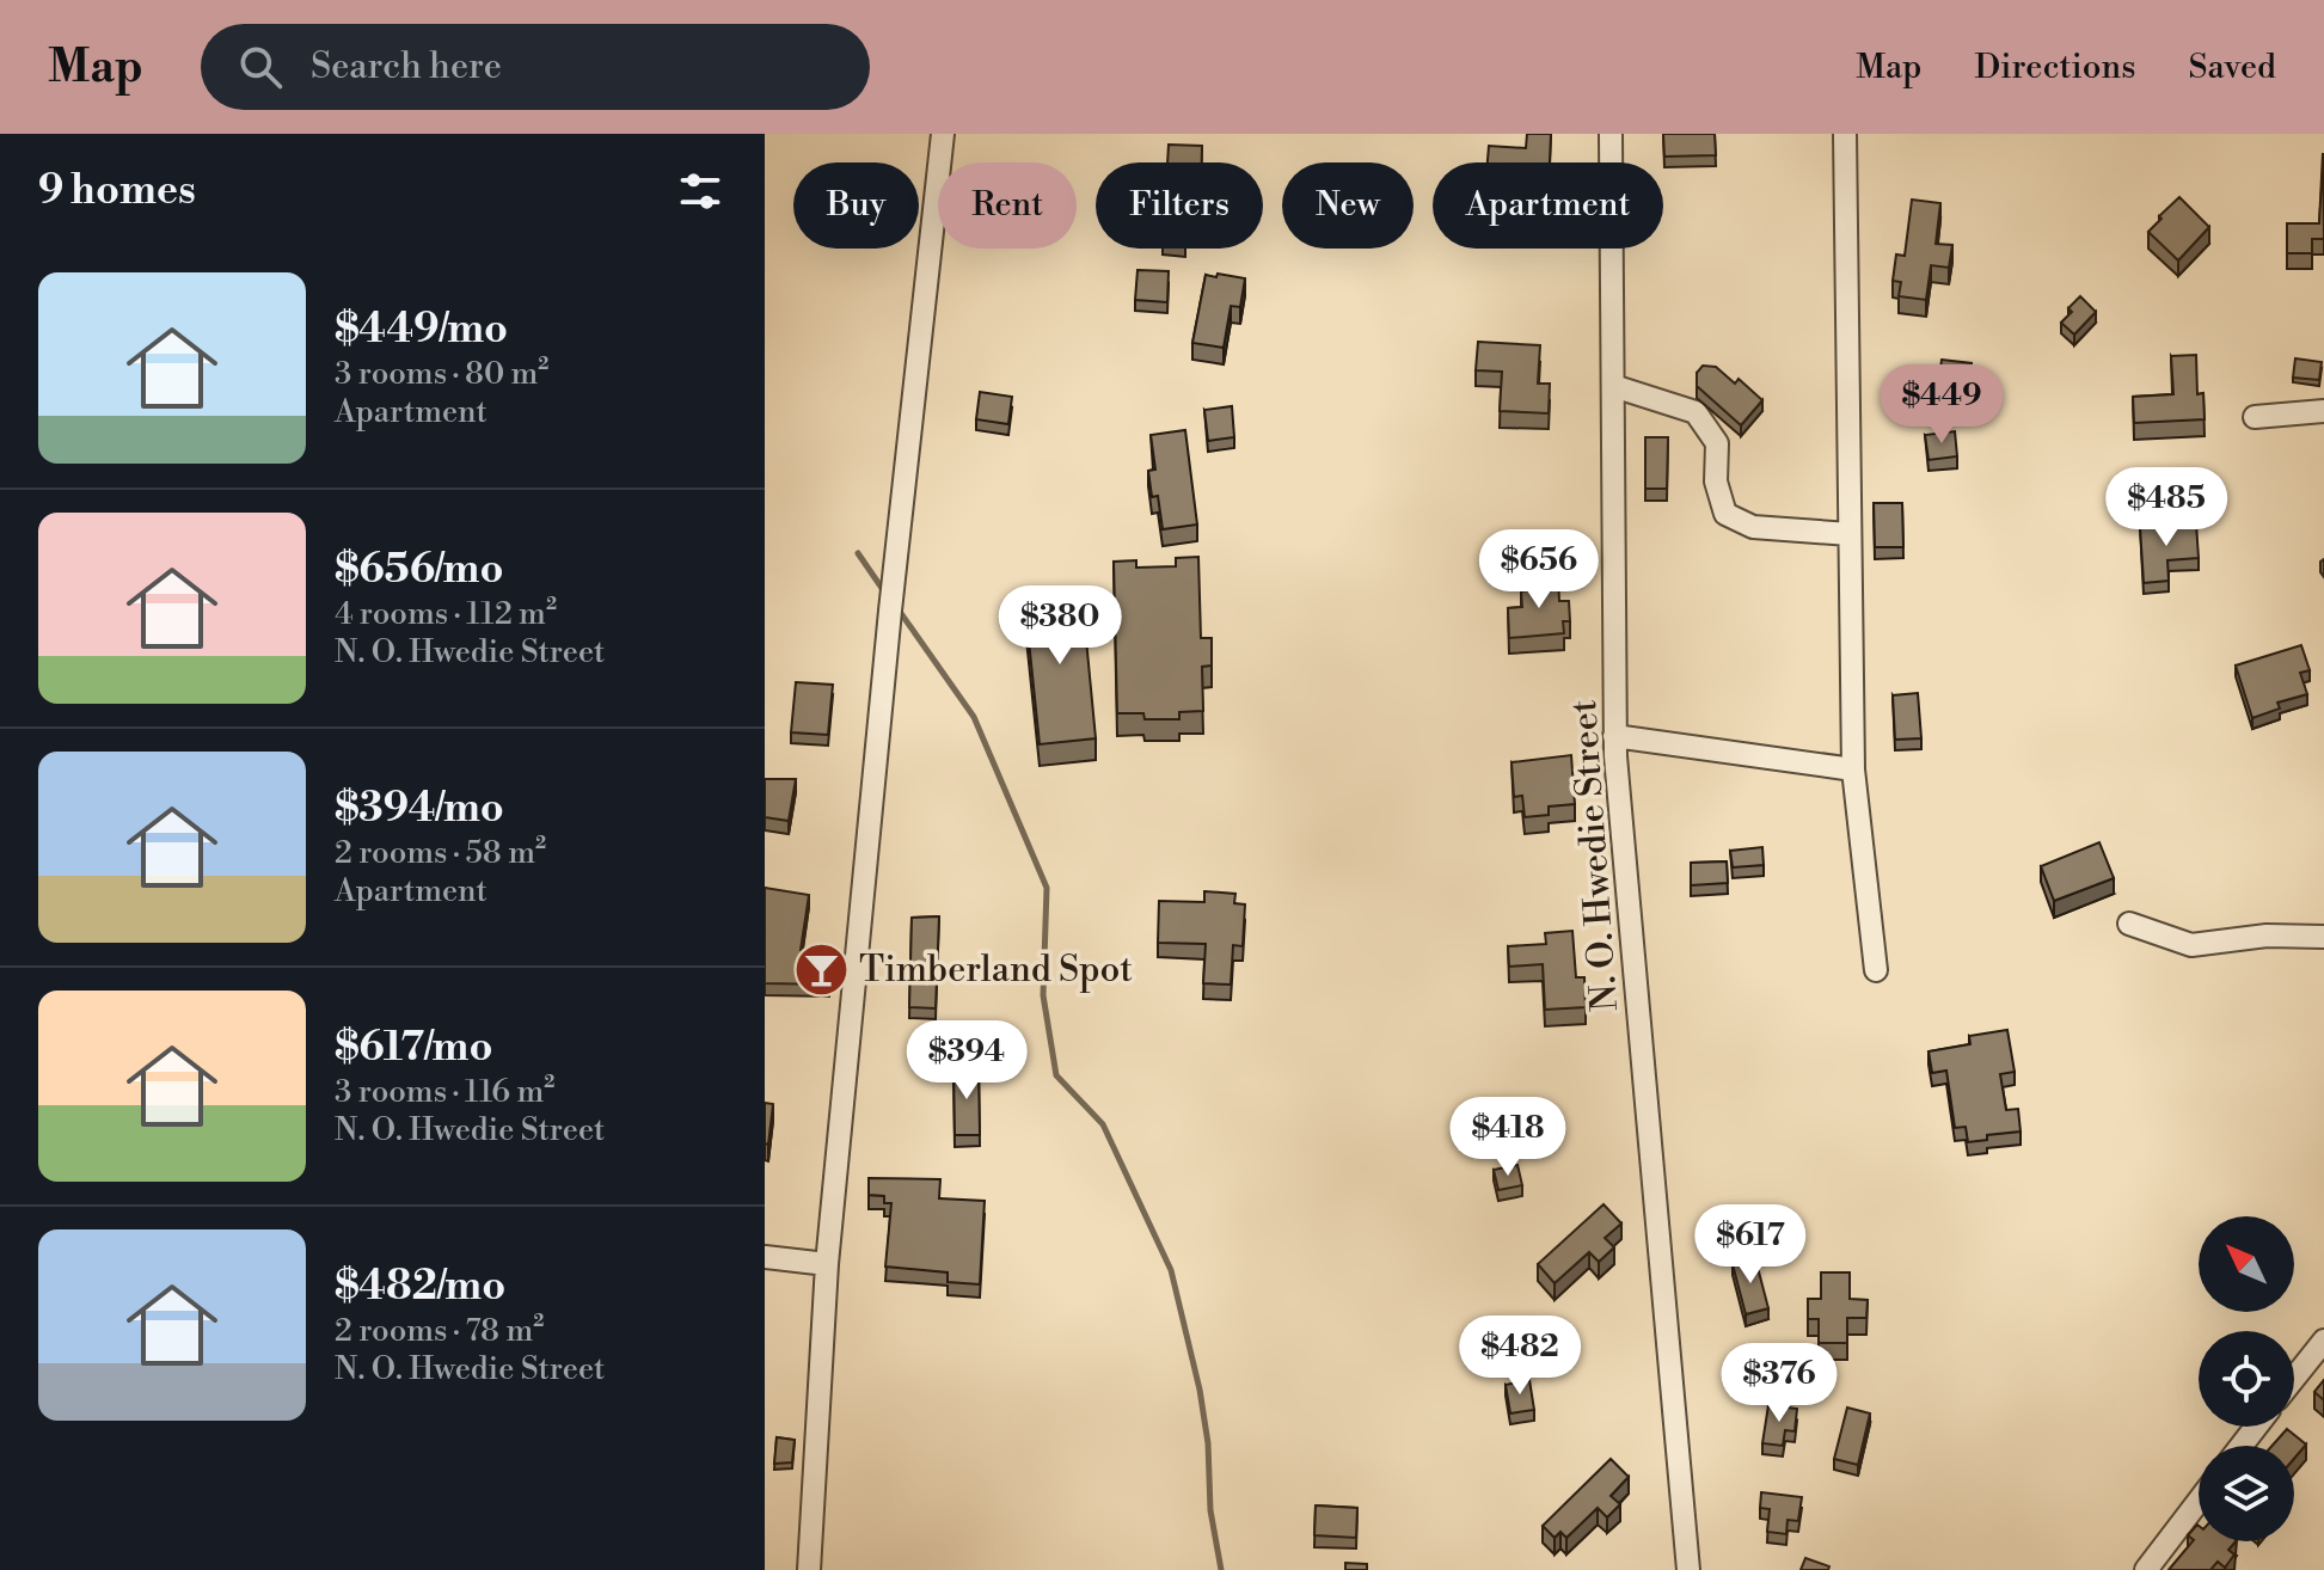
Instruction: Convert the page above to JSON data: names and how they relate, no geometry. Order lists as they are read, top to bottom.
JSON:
{
  "streets": {
    "street": ["N. O. Hwedie Street"]
  },
  "places": {
    "bar": ["Timberland Spot"]
  },
  "north": "top left",
  "page": {
    "header": "Map",
    "search": "Search here",
    "nav": ["Map", "Directions", "Saved"],
    "heading": "9 homes",
    "chip": [
      "Buy",
      "Rent",
      "Filters",
      "New",
      "Apartment"
    ],
    "list": [
      {
        "name": "$449/mo",
        "note": "3 rooms · 80 m² · Apartment"
      },
      {
        "name": "$656/mo",
        "note": "4 rooms · 112 m² · N. O. Hwedie Street"
      },
      {
        "name": "$394/mo",
        "note": "2 rooms · 58 m² · Apartment"
      },
      {
        "name": "$617/mo",
        "note": "3 rooms · 116 m² · N. O. Hwedie Street"
      },
      {
        "name": "$482/mo",
        "note": "2 rooms · 78 m² · N. O. Hwedie Street"
      }
    ],
    "price": [
      "$449",
      "$485",
      "$656",
      "$380",
      "$394",
      "$418",
      "$617",
      "$482",
      "$376"
    ]
  }
}
